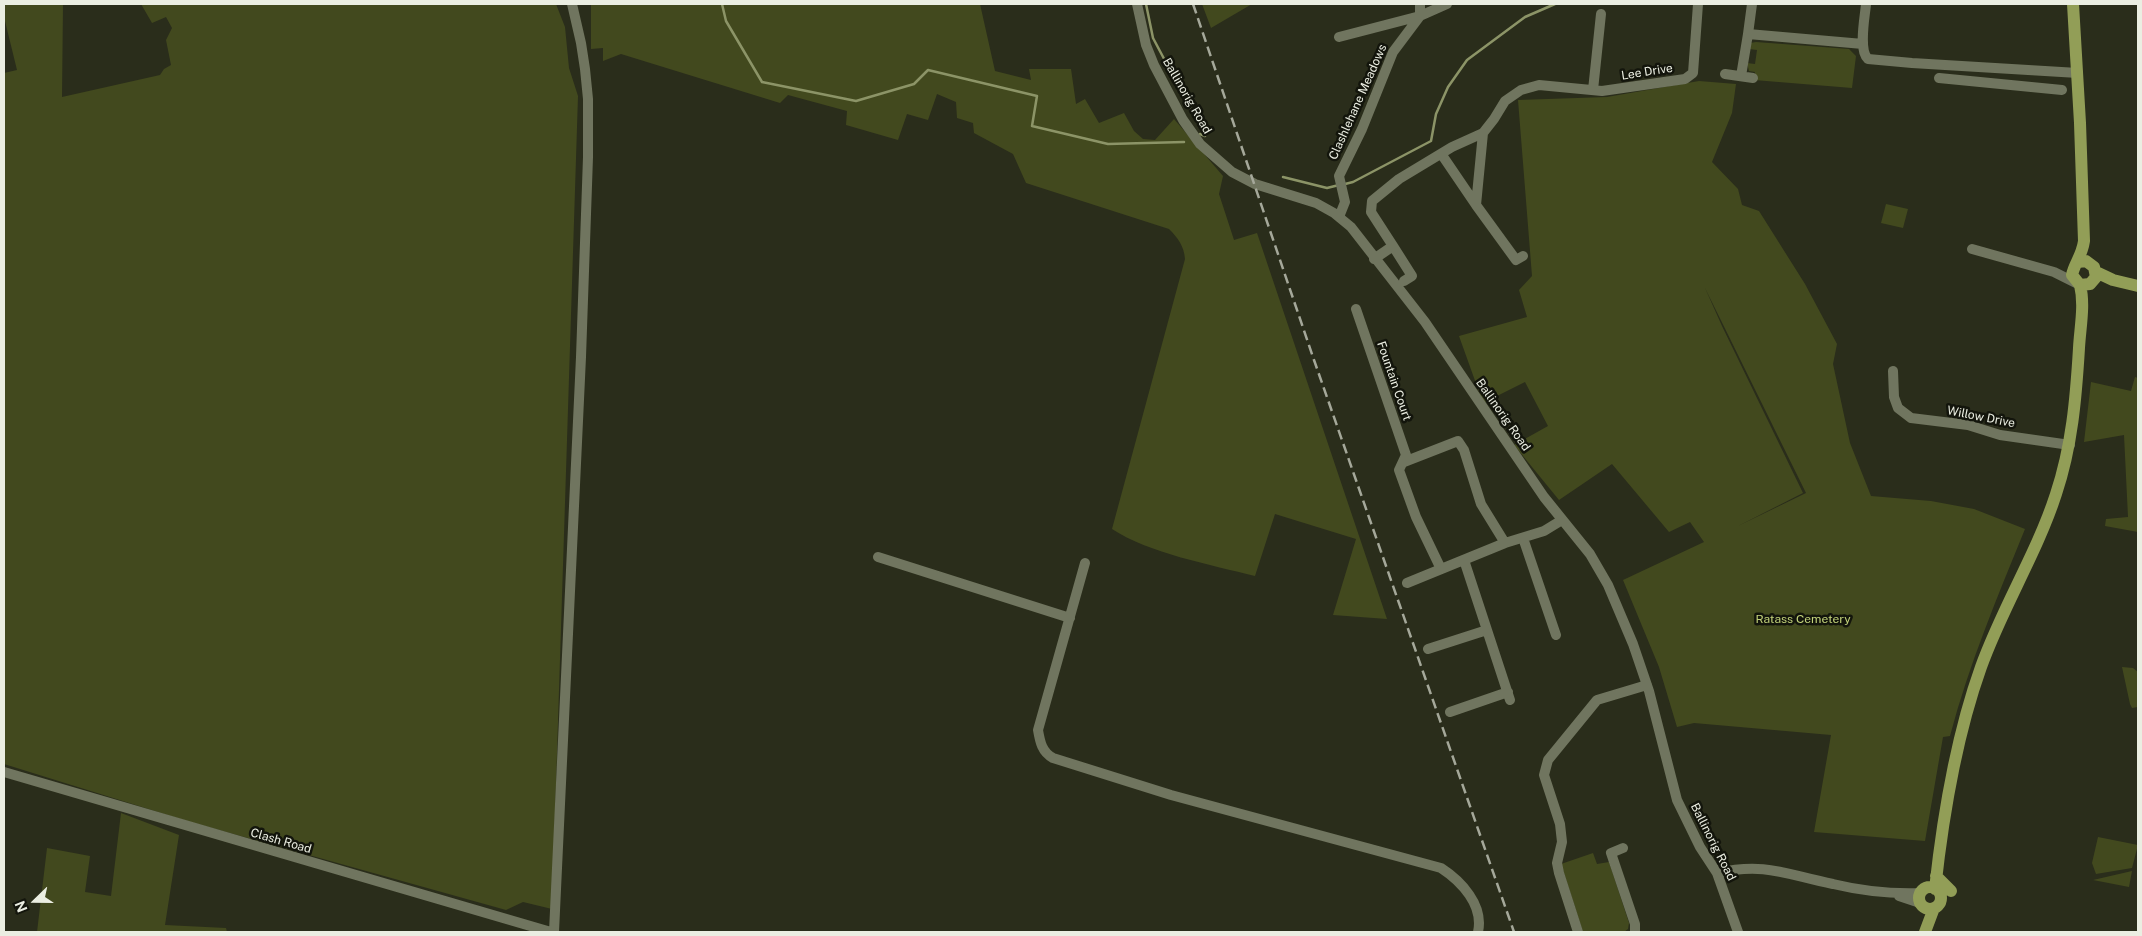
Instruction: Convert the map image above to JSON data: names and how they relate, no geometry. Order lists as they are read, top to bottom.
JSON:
{
  "streets": {
    "street": [
      "Lee Drive",
      "Ballinorig Road",
      "Clashlehane Meadows",
      "Fountain Court",
      "Willow Drive",
      "Clash Road"
    ]
  },
  "crossings": [
    ["Ballinorig Road", "Clashlehane Meadows"]
  ],
  "parks": ["Ratass Cemetery"],
  "north": "left"
}
